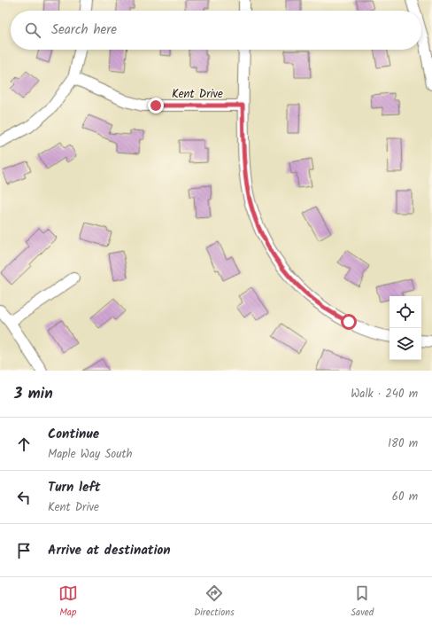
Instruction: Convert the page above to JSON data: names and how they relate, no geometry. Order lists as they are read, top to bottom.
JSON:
{
  "streets": {
    "street": ["Kent Drive"]
  },
  "page": {
    "search": "Search here",
    "heading": ["3 min", "Walk · 240 m"],
    "list": [
      ["Continue", "Maple Way South", "180 m"],
      ["Turn left", "Kent Drive", "60 m"],
      "Arrive at destination"
    ],
    "nav": ["Map", "Directions", "Saved"]
  }
}
